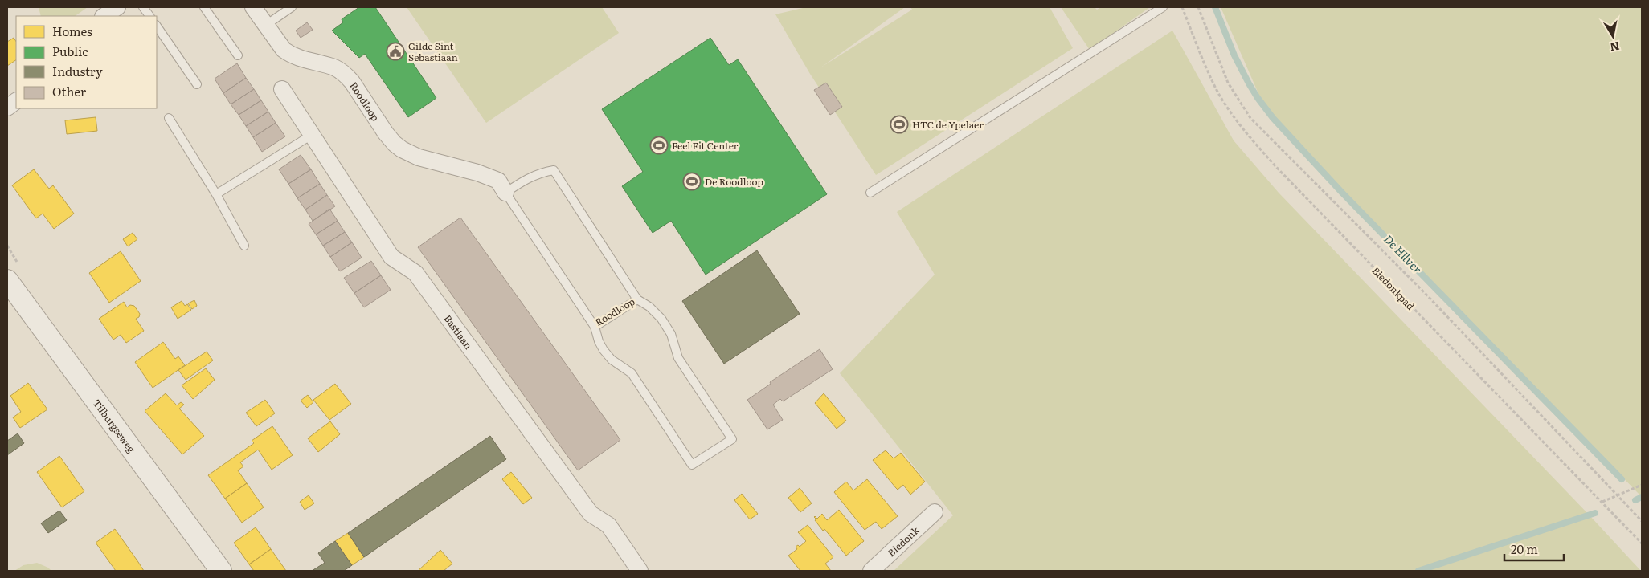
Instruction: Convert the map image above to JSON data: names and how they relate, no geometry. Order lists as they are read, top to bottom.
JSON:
{
  "streets": {
    "street": [
      "Roodloop",
      "Bastiaan",
      "Tilburgseweg",
      "Biedonk"
    ],
    "path": ["Biedonkpad"]
  },
  "water": ["De Hilver"],
  "places": {
    "public building": ["Gilde Sint Sebastiaan"],
    "sports": ["HTC de Ypelaer", "Feel Fit Center", "De Roodloop"]
  },
  "legend": [
    "Homes",
    "Public",
    "Industry",
    "Other"
  ],
  "scale_bar": "20 m",
  "north": "bottom"
}
